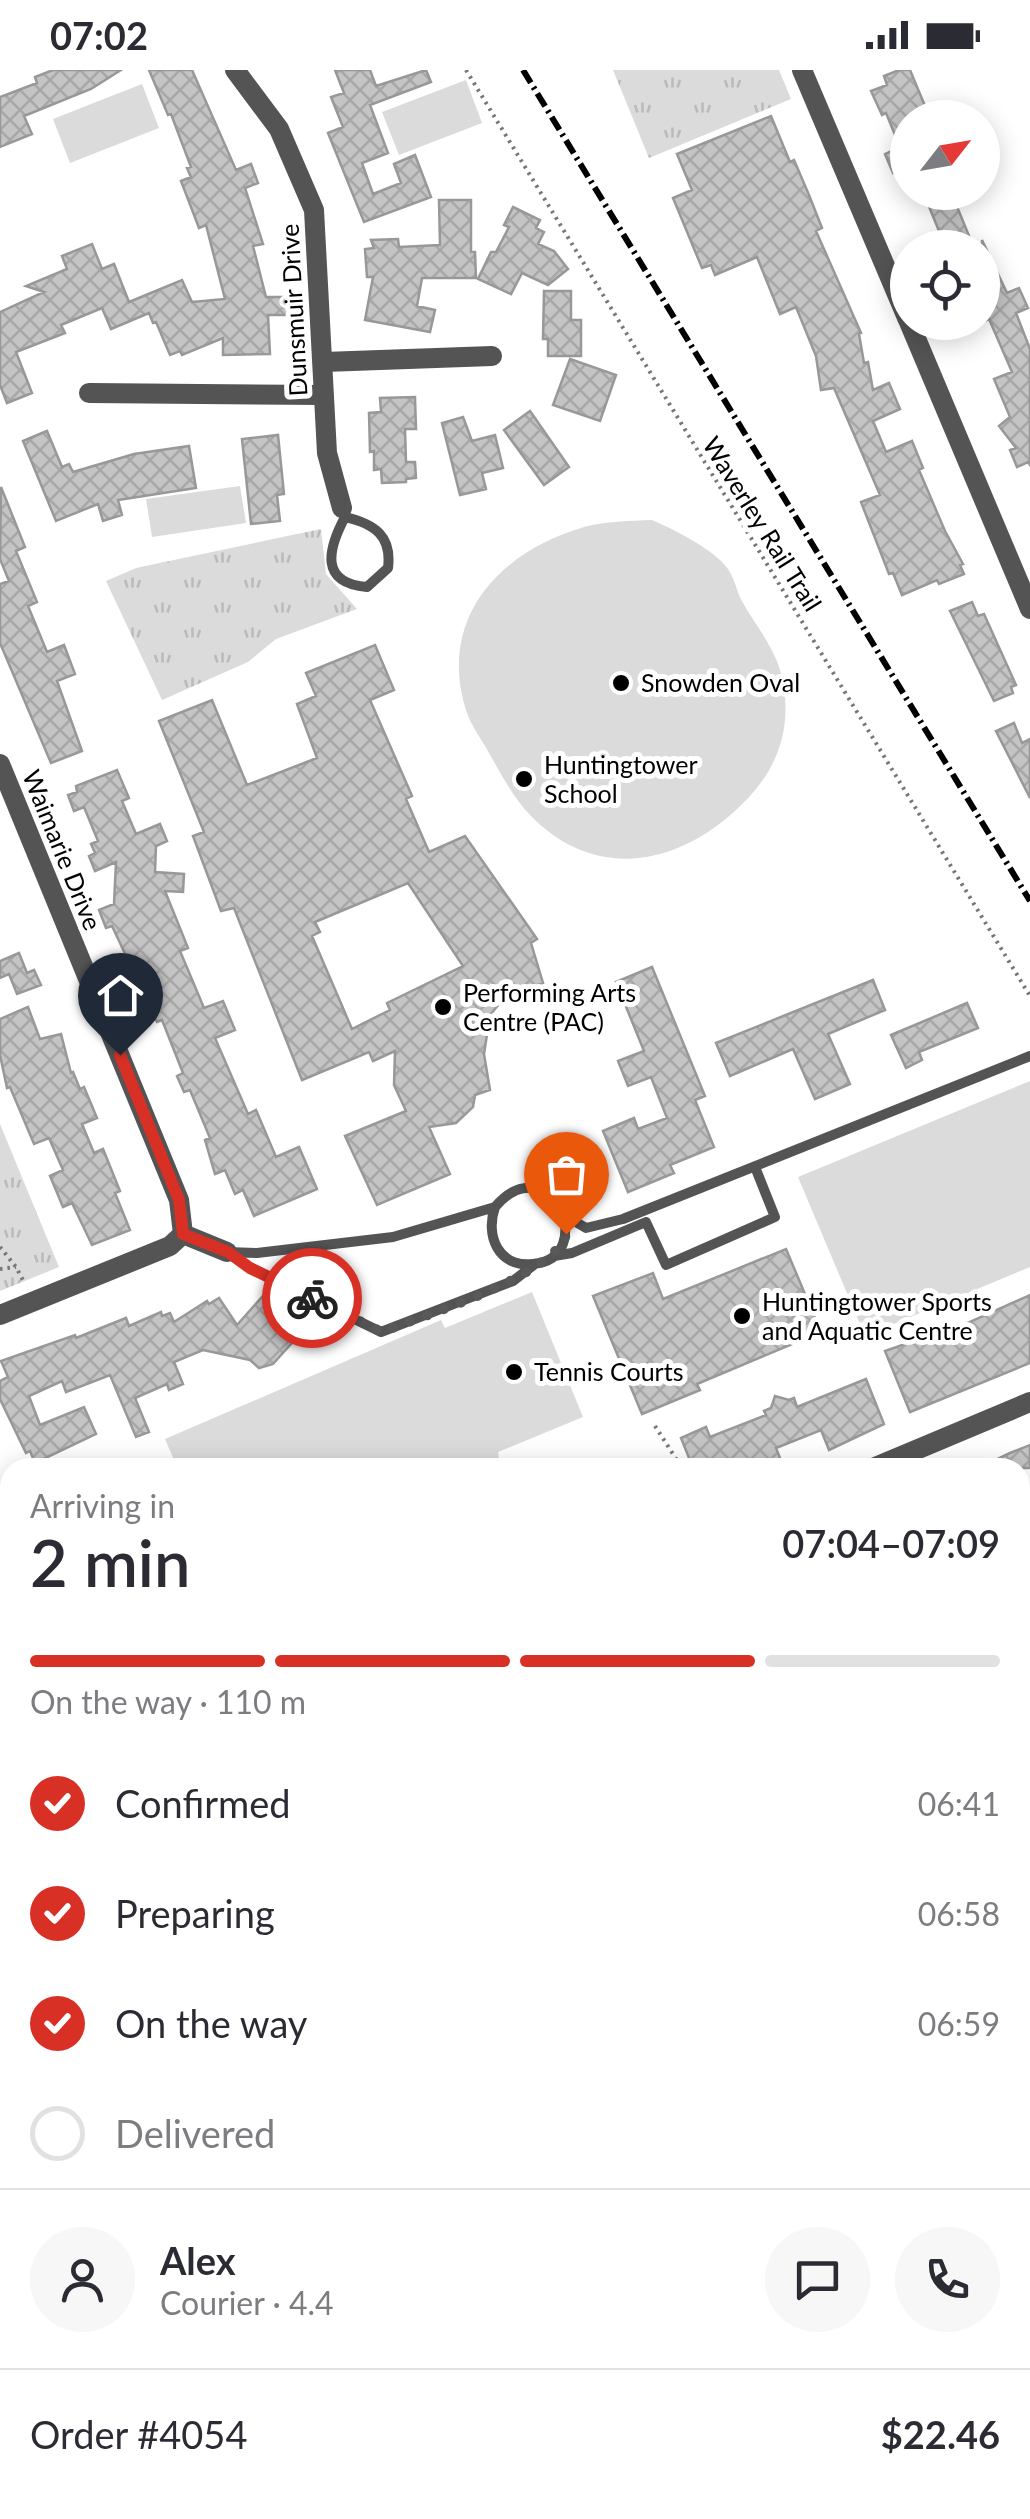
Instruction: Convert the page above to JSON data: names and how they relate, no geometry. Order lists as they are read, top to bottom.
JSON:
{
  "streets": {
    "street": ["Dunsmuir Drive", "Waimarie Drive"],
    "path": ["Waverley Rail Trail"]
  },
  "places": [
    "Snowden Oval",
    "Huntingtower School",
    "Performing Arts Centre (PAC)",
    "Huntingtower Sports and Aquatic Centre",
    "Tennis Courts"
  ],
  "north": "top right",
  "page": {
    "status": "07:02",
    "heading": ["2 min", "Arriving in", "07:04–07:09"],
    "panel": [
      "Alex",
      "Courier · 4.4",
      "Order #4054",
      "$22.46"
    ],
    "bar": "On the way · 110 m",
    "list": [
      ["Confirmed", "06:41"],
      ["Preparing", "06:58"],
      ["On the way", "06:59"],
      "Delivered"
    ]
  }
}
